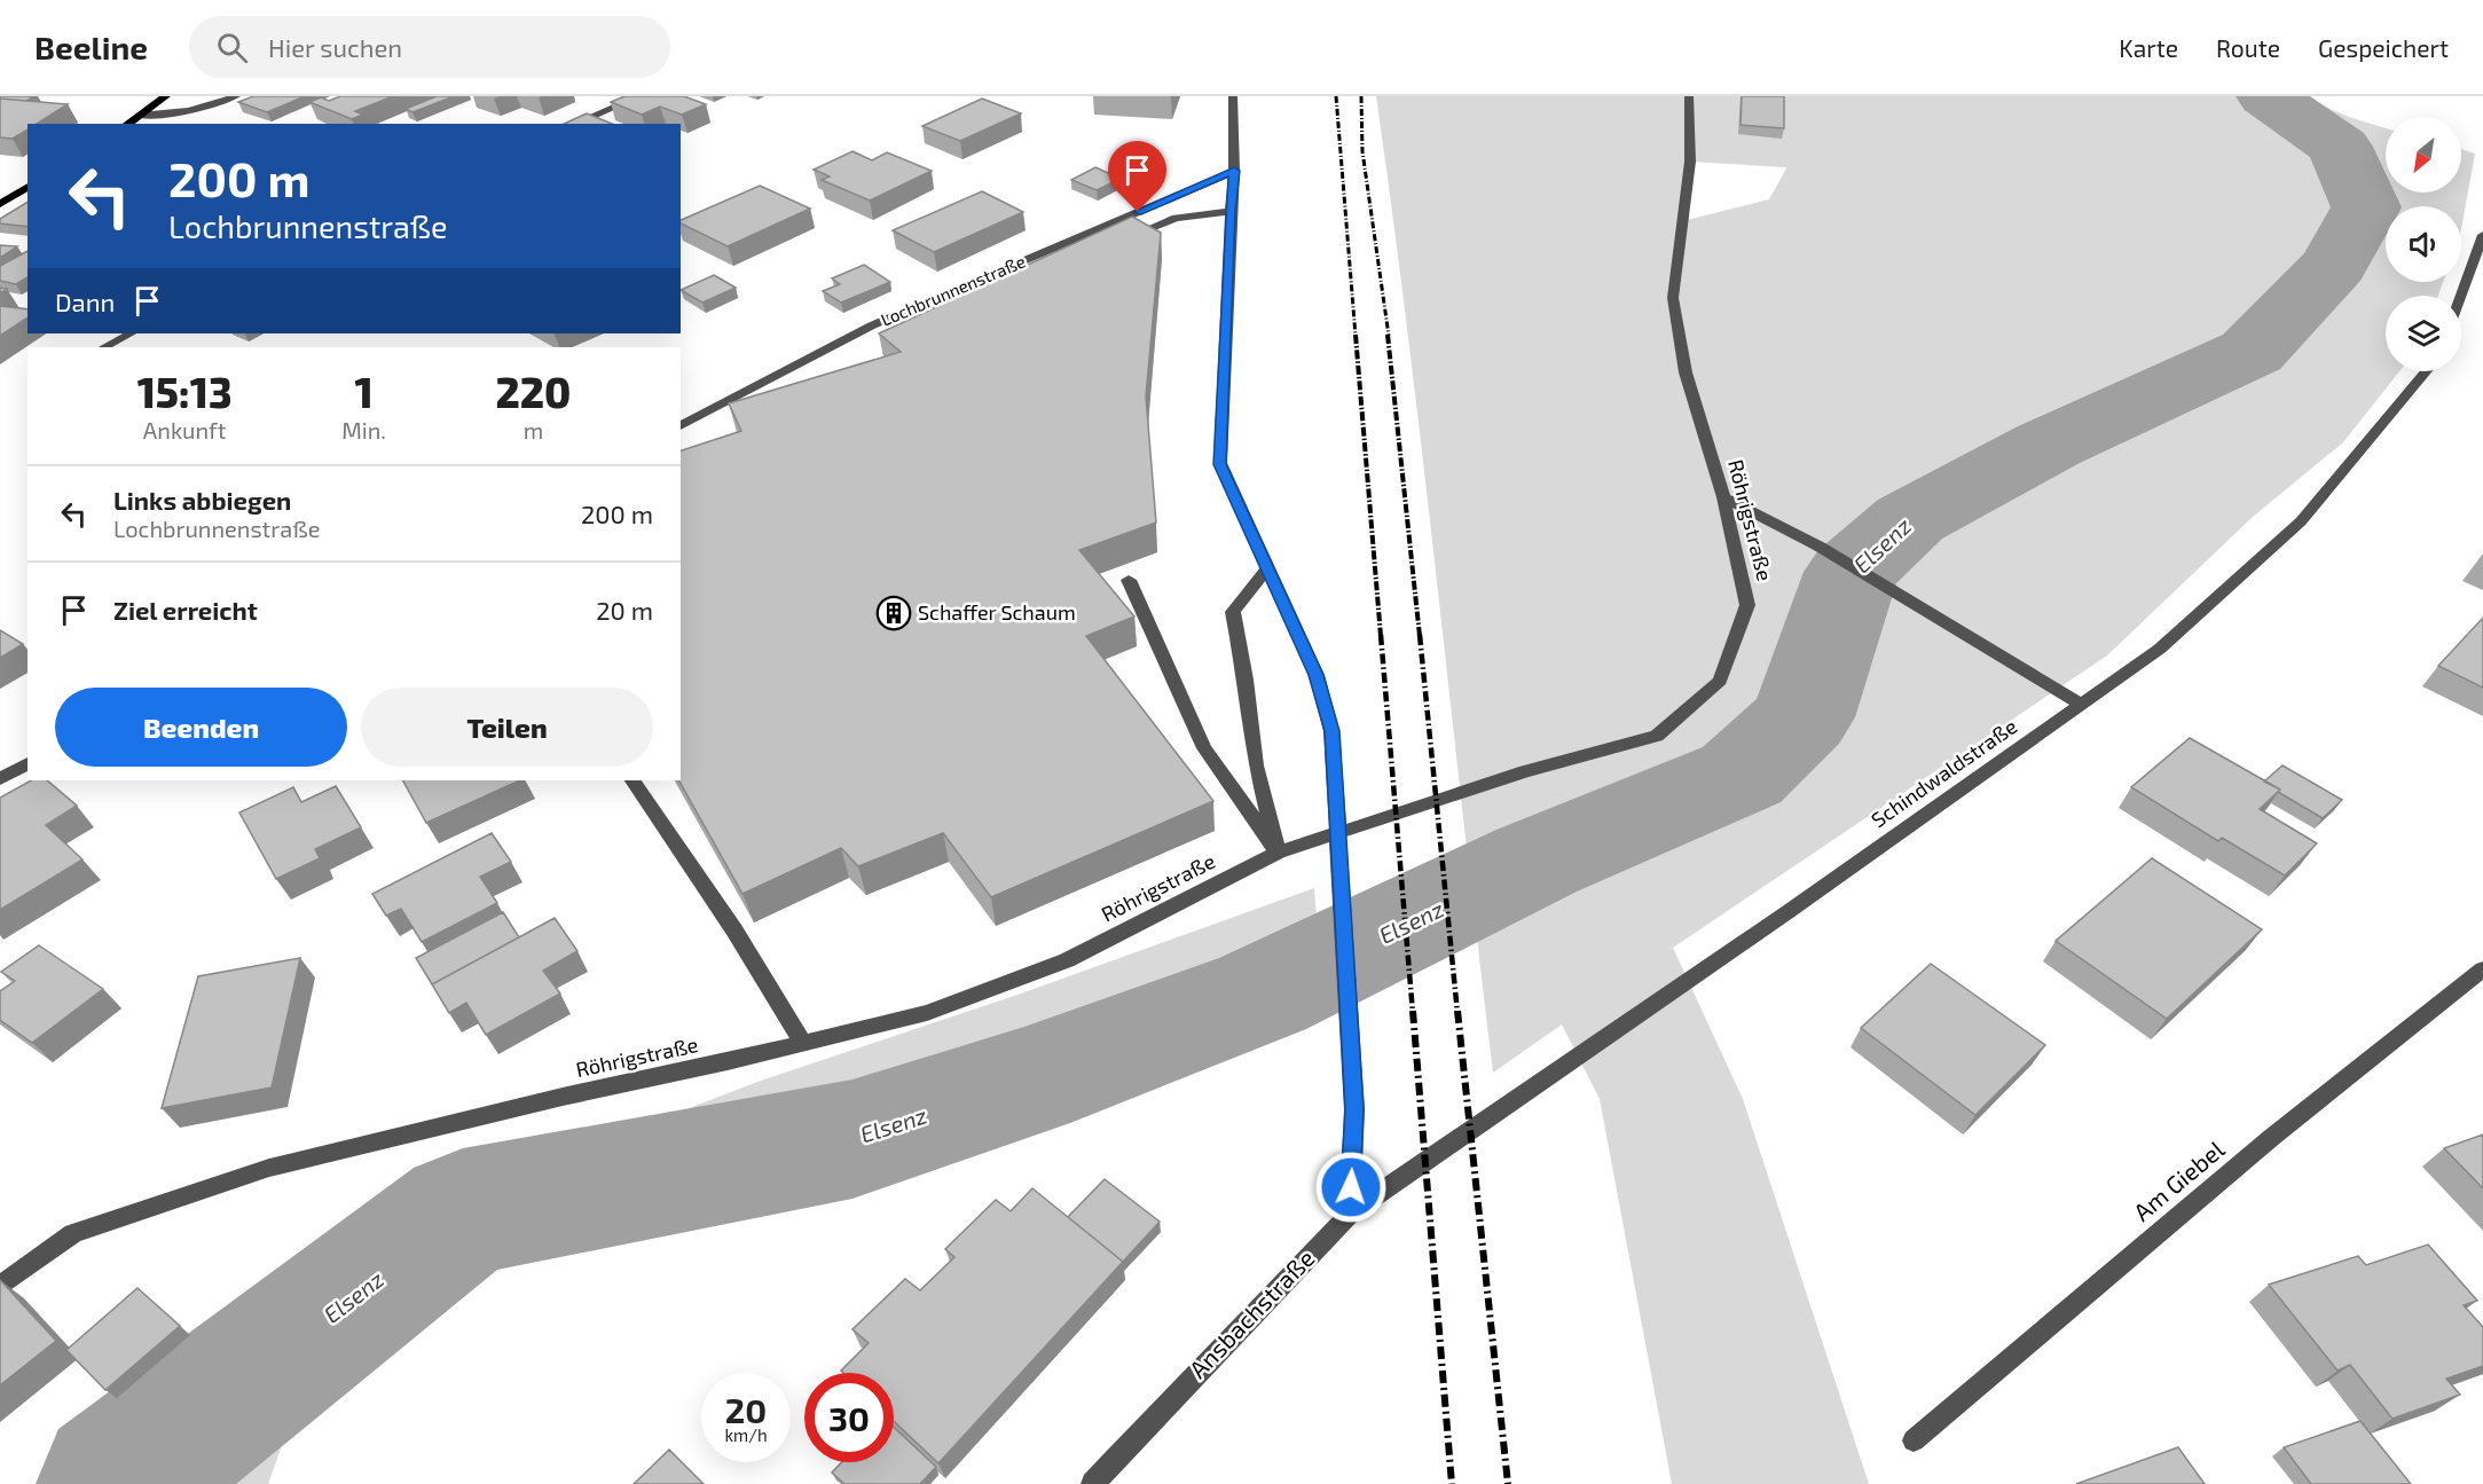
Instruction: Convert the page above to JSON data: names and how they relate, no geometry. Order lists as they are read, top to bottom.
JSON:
{
  "streets": {
    "street": [
      "Lochbrunnenstraße",
      "Röhrigstraße",
      "Schindwaldstraße",
      "Am Giebel",
      "Ansbachstraße"
    ]
  },
  "crossings": [
    ["Schindwaldstraße", "Ansbachstraße"]
  ],
  "water": ["Elsenz"],
  "places": {
    "building": ["Schaffer Schaum"]
  },
  "north": "bottom left",
  "page": {
    "header": "Beeline",
    "search": "Hier suchen",
    "nav": ["Karte", "Route", "Gespeichert"],
    "turn": ["200 m", "Lochbrunnenstraße"],
    "then": "Dann",
    "eta": [
      "15:13",
      "Ankunft",
      "1",
      "Min.",
      "220",
      "m"
    ],
    "list": [
      {
        "name": "Links abbiegen",
        "note": "Lochbrunnenstraße",
        "value": "200 m"
      },
      {
        "name": "Ziel erreicht",
        "value": "20 m"
      }
    ],
    "buttons": ["Beenden", "Teilen"],
    "speed": "20 km/h",
    "limit": "30"
  }
}
